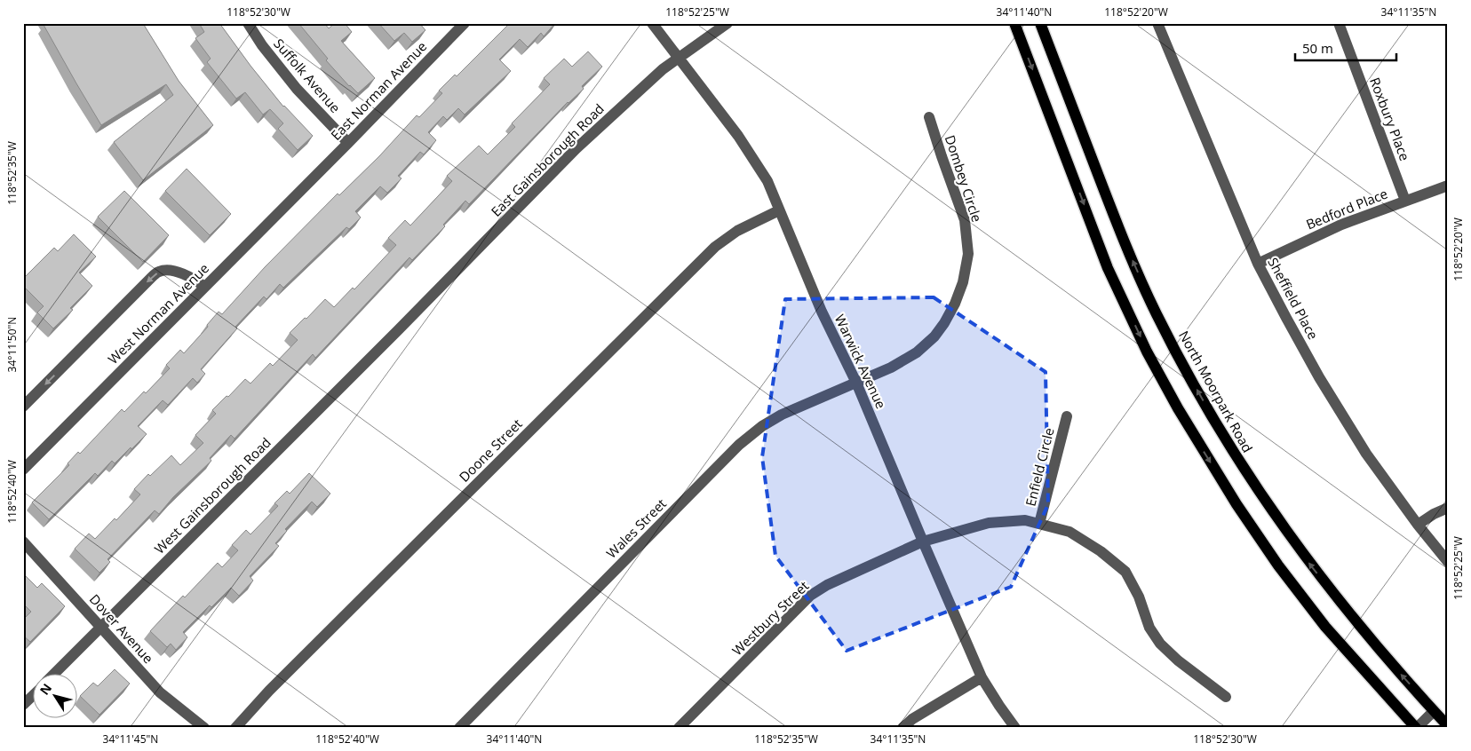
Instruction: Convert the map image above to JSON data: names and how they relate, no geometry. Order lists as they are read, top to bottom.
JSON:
{
  "streets": {
    "main road": ["North Moorpark Road"],
    "street": [
      "Suffolk Avenue",
      "East Norman Avenue",
      "Roxbury Place",
      "East Gainsborough Road",
      "Dombey Circle",
      "Bedford Place",
      "Sheffield Place",
      "West Norman Avenue",
      "Warwick Avenue",
      "Doone Street",
      "Enfield Circle",
      "West Gainsborough Road",
      "Wales Street",
      "Westbury Street",
      "Dover Avenue"
    ]
  },
  "crossings": [
    ["Suffolk Avenue", "East Norman Avenue"],
    ["East Norman Avenue", "West Norman Avenue"],
    ["Roxbury Place", "Bedford Place"],
    ["East Gainsborough Road", "Warwick Avenue"],
    ["East Gainsborough Road", "West Gainsborough Road"],
    ["Dombey Circle", "Warwick Avenue"],
    ["Dombey Circle", "Wales Street"],
    ["Bedford Place", "Sheffield Place"],
    ["Warwick Avenue", "Doone Street"],
    ["Warwick Avenue", "Wales Street"],
    ["Warwick Avenue", "Westbury Street"],
    ["Enfield Circle", "Westbury Street"],
    ["West Gainsborough Road", "Dover Avenue"]
  ],
  "scale_bar": "50 m",
  "north": "top left",
  "coordinates": [
    "118°52'30\"W",
    "118°52'25\"W",
    "34°11'40\"N",
    "118°52'20\"W",
    "34°11'35\"N",
    "118°52'35\"W",
    "34°11'50\"N",
    "118°52'40\"W",
    "34°11'45\"N"
  ]
}
